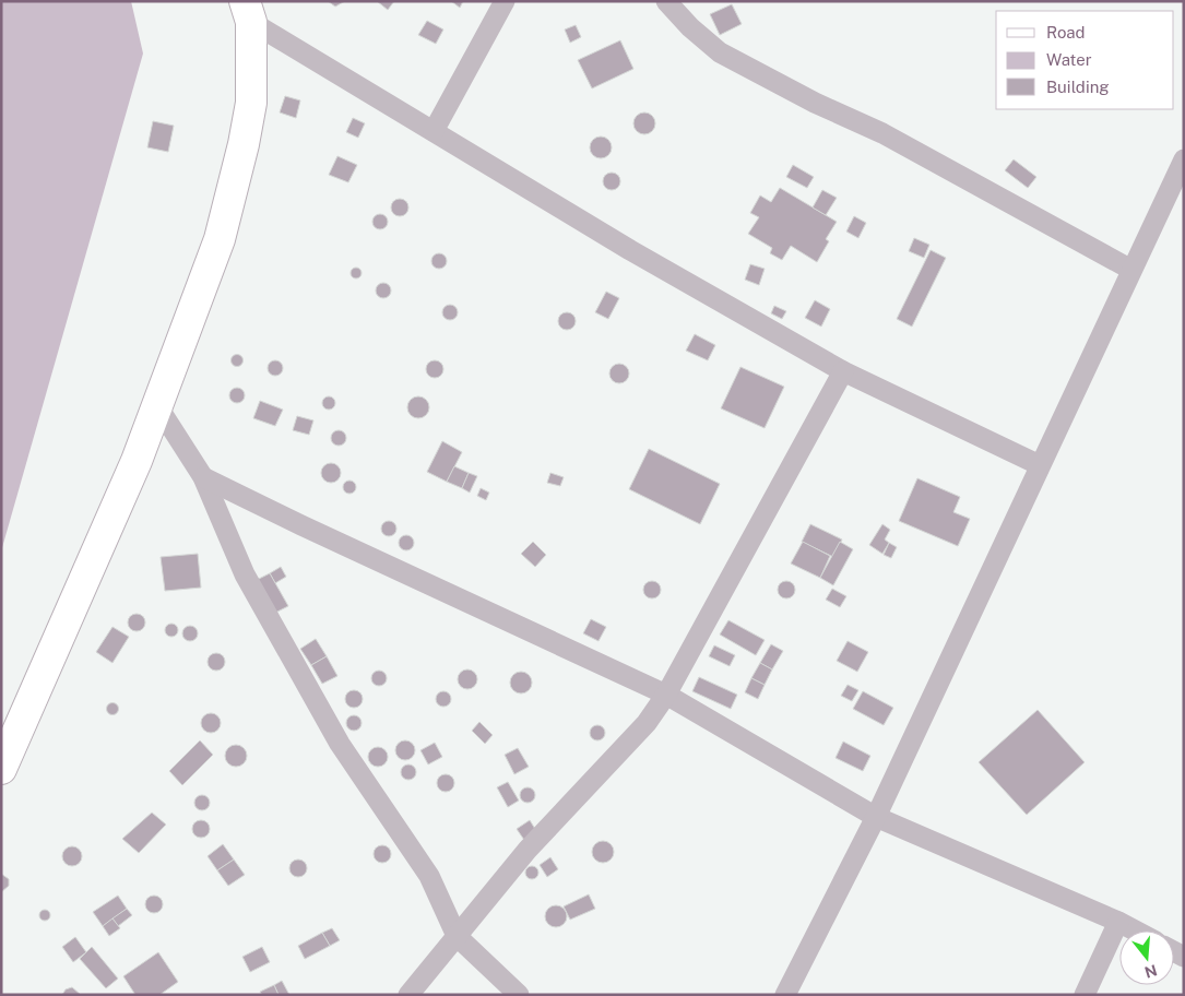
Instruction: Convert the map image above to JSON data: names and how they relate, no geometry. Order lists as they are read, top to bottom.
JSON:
{
  "legend": ["Road", "Water", "Building"],
  "north": "bottom"
}
